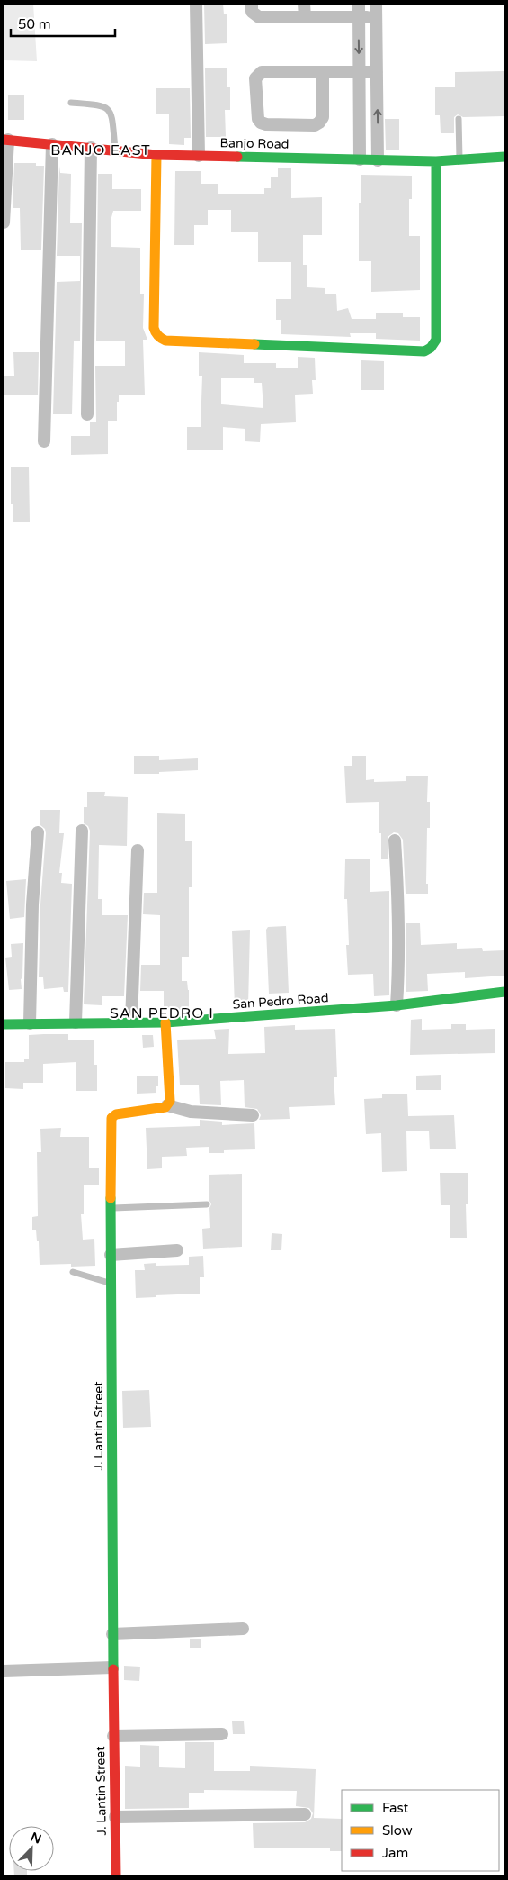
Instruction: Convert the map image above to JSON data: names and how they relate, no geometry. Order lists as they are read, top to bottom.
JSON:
{
  "streets": {
    "street": ["Banjo Road", "San Pedro Road", "J. Lantin Street"]
  },
  "districts": ["BANJO EAST", "SAN PEDRO I"],
  "legend": ["Fast", "Slow", "Jam"],
  "scale_bar": "50 m",
  "north": "top right"
}
